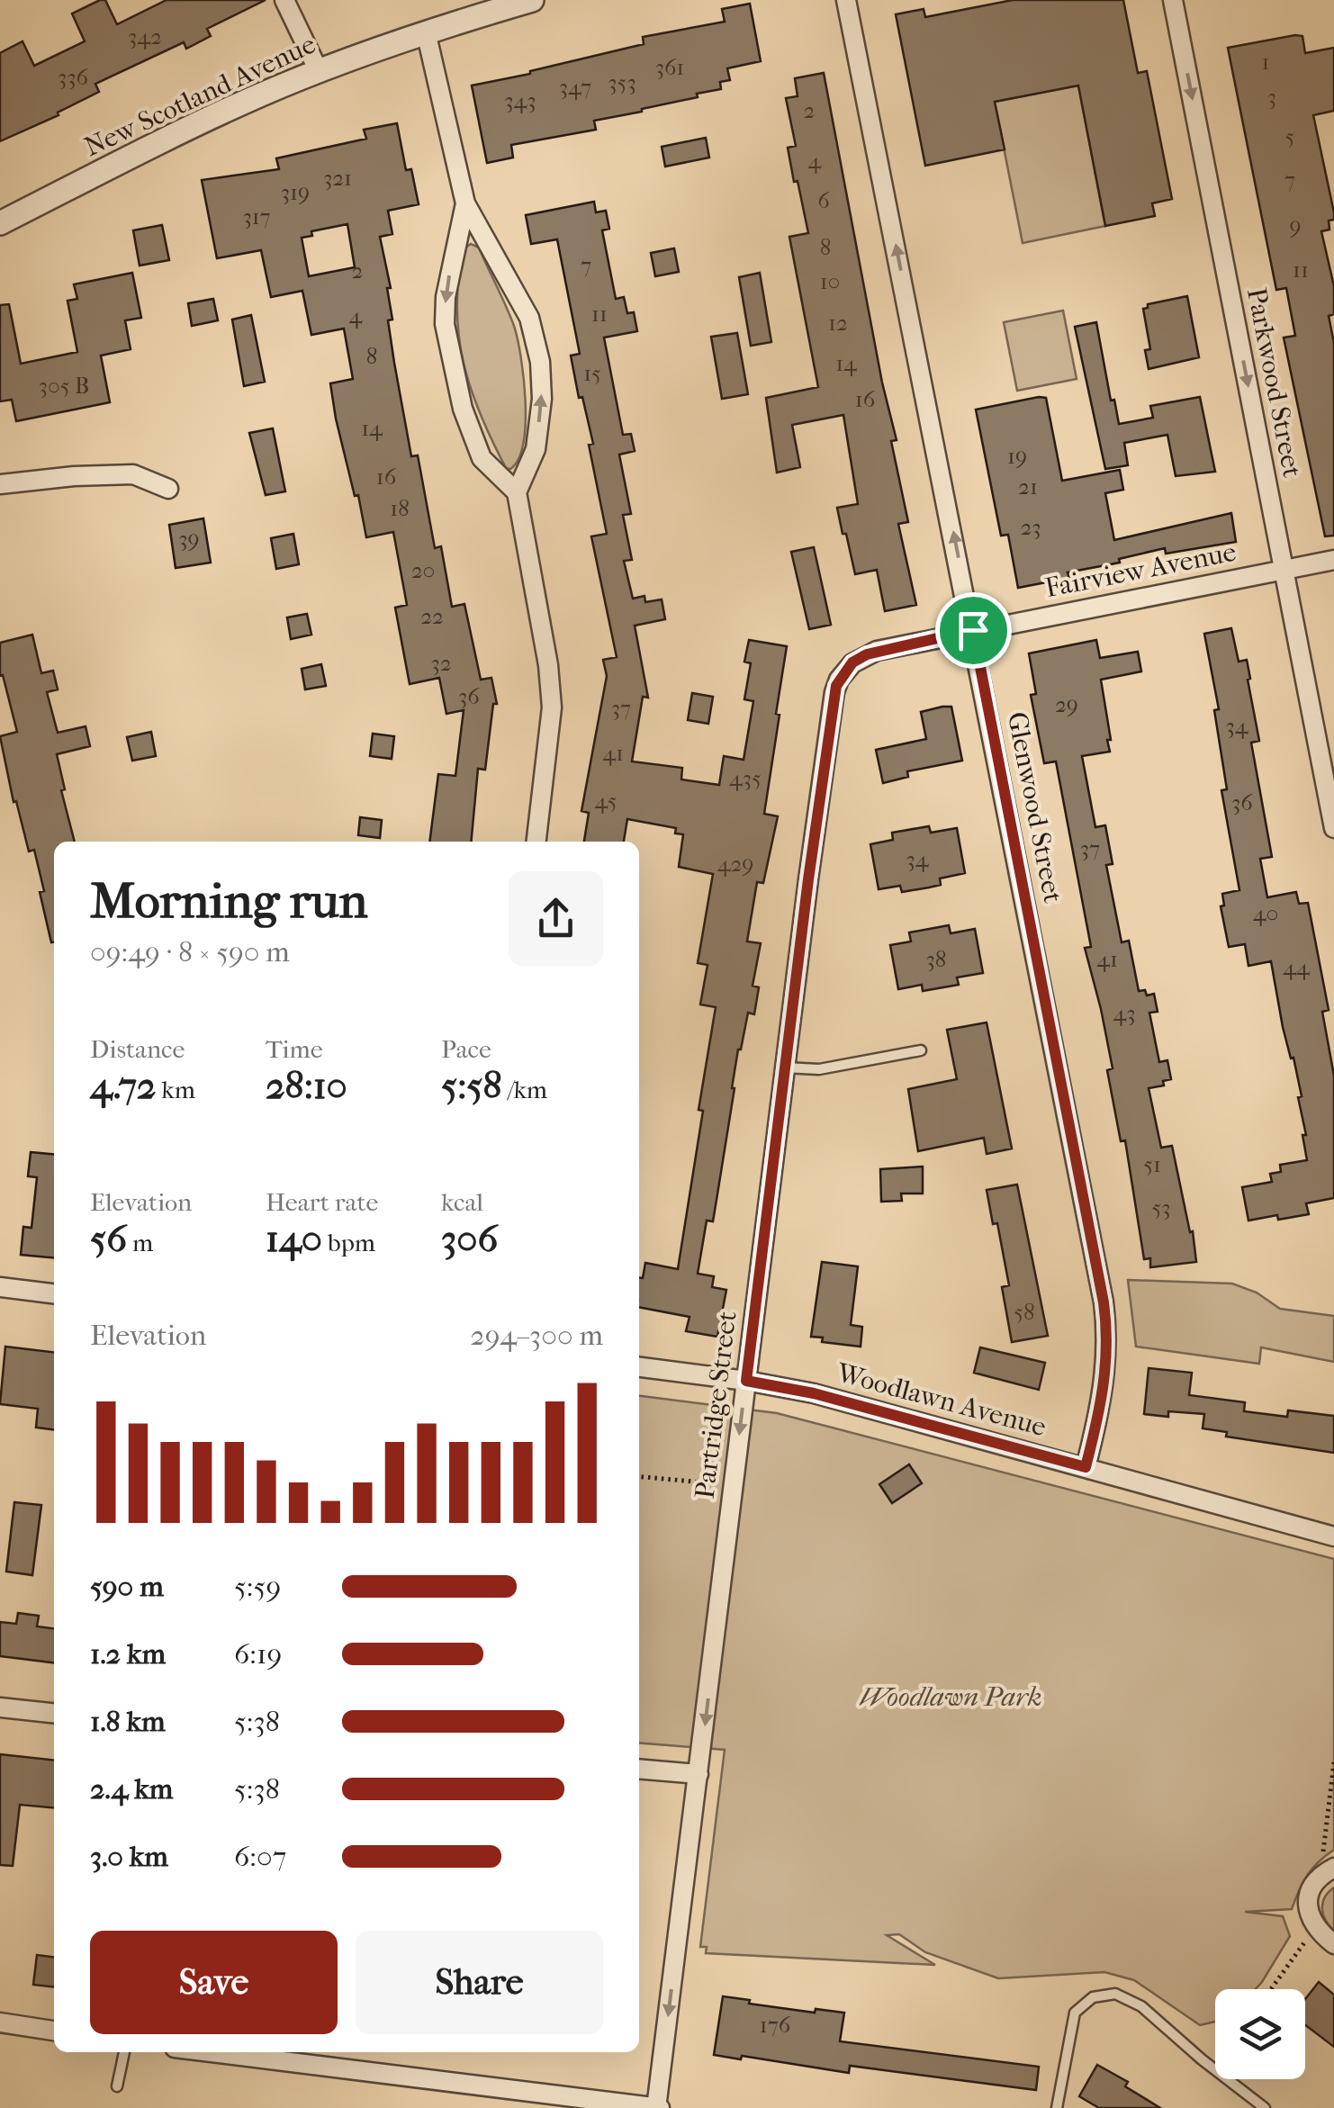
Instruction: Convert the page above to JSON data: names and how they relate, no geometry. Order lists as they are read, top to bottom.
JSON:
{
  "streets": {
    "street": [
      "New Scotland Avenue",
      "Parkwood Street",
      "Fairview Avenue",
      "Glenwood Street",
      "Woodlawn Avenue",
      "Partridge Street"
    ]
  },
  "crossings": [
    ["Parkwood Street", "Fairview Avenue"],
    ["Fairview Avenue", "Glenwood Street"],
    ["Fairview Avenue", "Partridge Street"],
    ["Glenwood Street", "Woodlawn Avenue"],
    ["Woodlawn Avenue", "Partridge Street"]
  ],
  "one_way": ["Parkwood Street", "Glenwood Street", "Partridge Street"],
  "parks": ["Woodlawn Park"],
  "house_numbers": [
    "342",
    "1",
    "361",
    "336",
    "353",
    "347",
    "3",
    "343",
    "2",
    "5",
    "4",
    "321",
    "7",
    "319",
    "6",
    "317",
    "9",
    "8",
    "7",
    "11",
    "2",
    "10",
    "11",
    "4",
    "12",
    "8",
    "14",
    "15",
    "305 B",
    "16",
    "14",
    "19",
    "16",
    "21",
    "18",
    "23",
    "39",
    "20",
    "22",
    "32",
    "36",
    "29",
    "37",
    "34",
    "41",
    "435",
    "45",
    "36",
    "37",
    "34",
    "429",
    "40",
    "38",
    "41",
    "44",
    "43",
    "51",
    "53",
    "58",
    "176"
  ],
  "page": {
    "heading": ["Morning run", "09:49 · 8 × 590 m"],
    "stats": [
      ["Distance", "4.72 km"],
      ["Time", "28:10"],
      ["Pace", "5:58 /km"],
      ["Elevation", "56 m"],
      ["Heart rate", "140 bpm"],
      ["kcal", "306"]
    ],
    "chart": ["Elevation", "294–300 m"],
    "list": [
      {
        "name": "590 m",
        "note": "5:59"
      },
      {
        "name": "1.2 km",
        "note": "6:19"
      },
      {
        "name": "1.8 km",
        "note": "5:38"
      },
      {
        "name": "2.4 km",
        "note": "5:38"
      },
      {
        "name": "3.0 km",
        "note": "6:07"
      }
    ],
    "buttons": ["Save", "Share"]
  }
}
